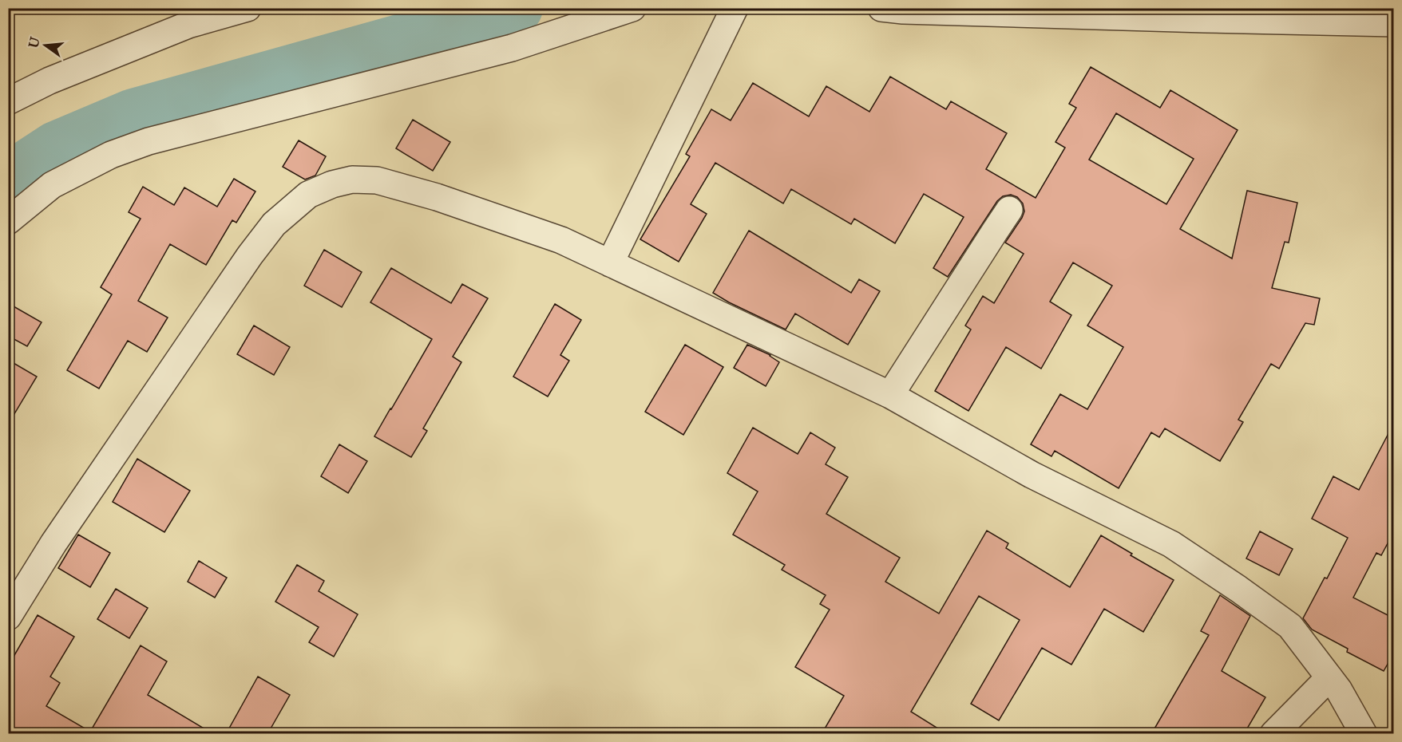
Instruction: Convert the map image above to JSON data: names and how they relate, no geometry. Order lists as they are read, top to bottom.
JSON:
{
  "north": "left"
}
